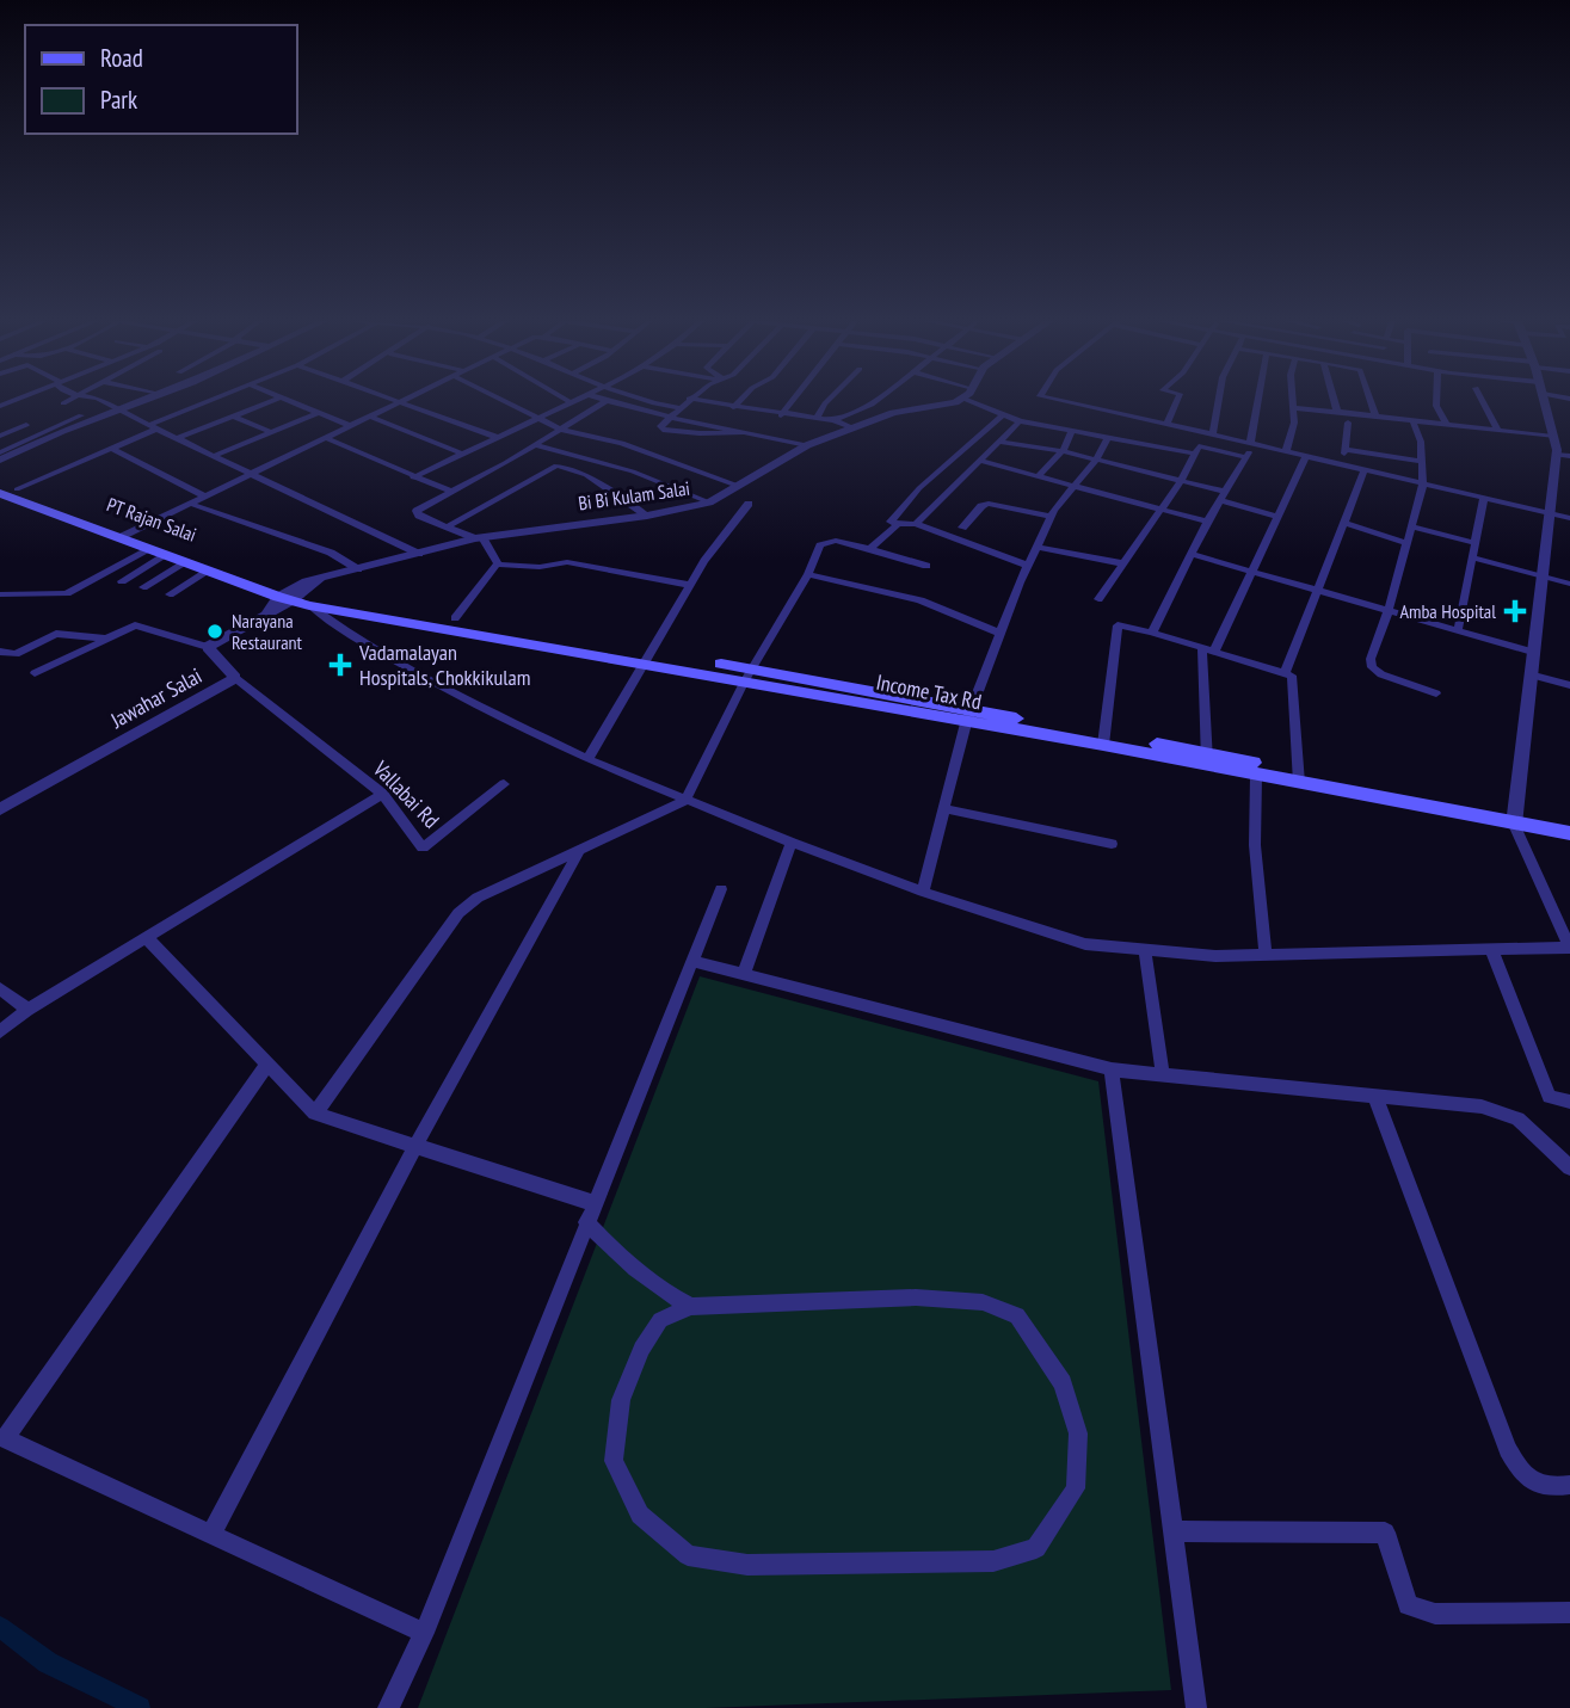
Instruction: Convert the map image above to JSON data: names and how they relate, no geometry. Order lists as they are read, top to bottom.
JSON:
{
  "streets": {
    "main road": ["PT Rajan Salai", "Income Tax Rd"],
    "street": ["Bi Bi Kulam Salai", "Jawahar Salai", "Vallabai Rd"]
  },
  "crossings": [
    ["Bi Bi Kulam Salai", "PT Rajan Salai"],
    ["Bi Bi Kulam Salai", "Income Tax Rd"],
    ["Bi Bi Kulam Salai", "Jawahar Salai"],
    ["PT Rajan Salai", "Income Tax Rd"],
    ["PT Rajan Salai", "Jawahar Salai"],
    ["Income Tax Rd", "Jawahar Salai"],
    ["Jawahar Salai", "Vallabai Rd"]
  ],
  "places": {
    "health": ["Amba Hospital", "Vadamalayan Hospitals, Chokkikulam"],
    "other": ["Narayana Restaurant"]
  },
  "legend": ["Road", "Park"]
}
